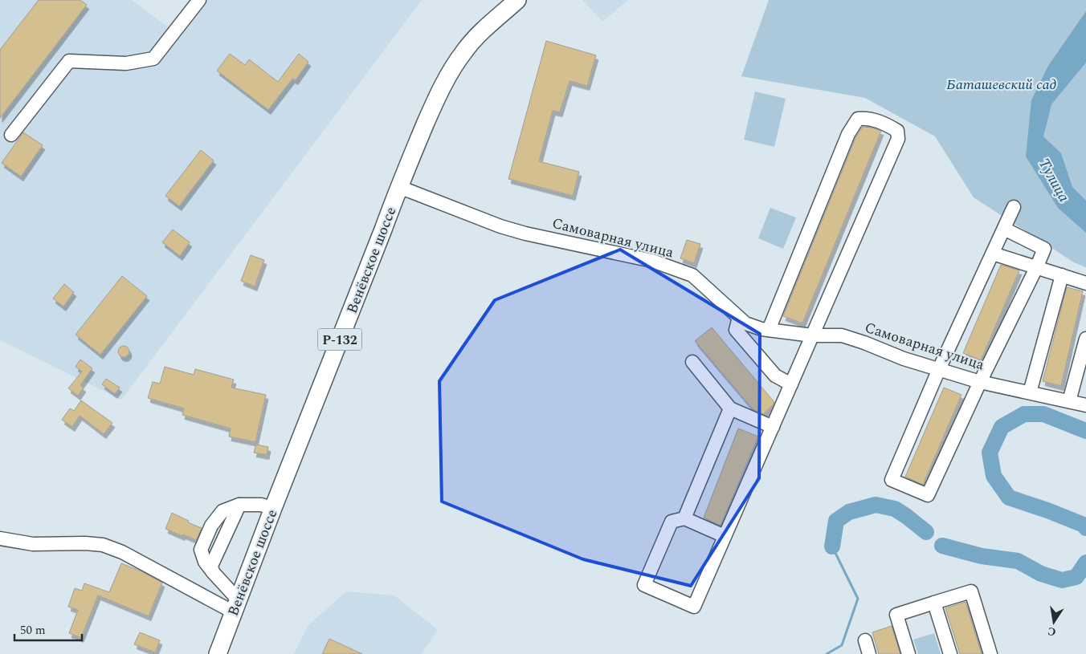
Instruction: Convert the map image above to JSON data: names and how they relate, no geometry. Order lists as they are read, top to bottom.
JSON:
{
  "streets": {
    "main road": ["Венёвское шоссе", "Р-132"],
    "street": ["Самоварная улица"]
  },
  "crossings": [
    ["Самоварная улица", "Венёвское шоссе"]
  ],
  "water": ["Тулица"],
  "parks": ["Баташевский сад"],
  "scale_bar": "50 m",
  "north": "bottom"
}
